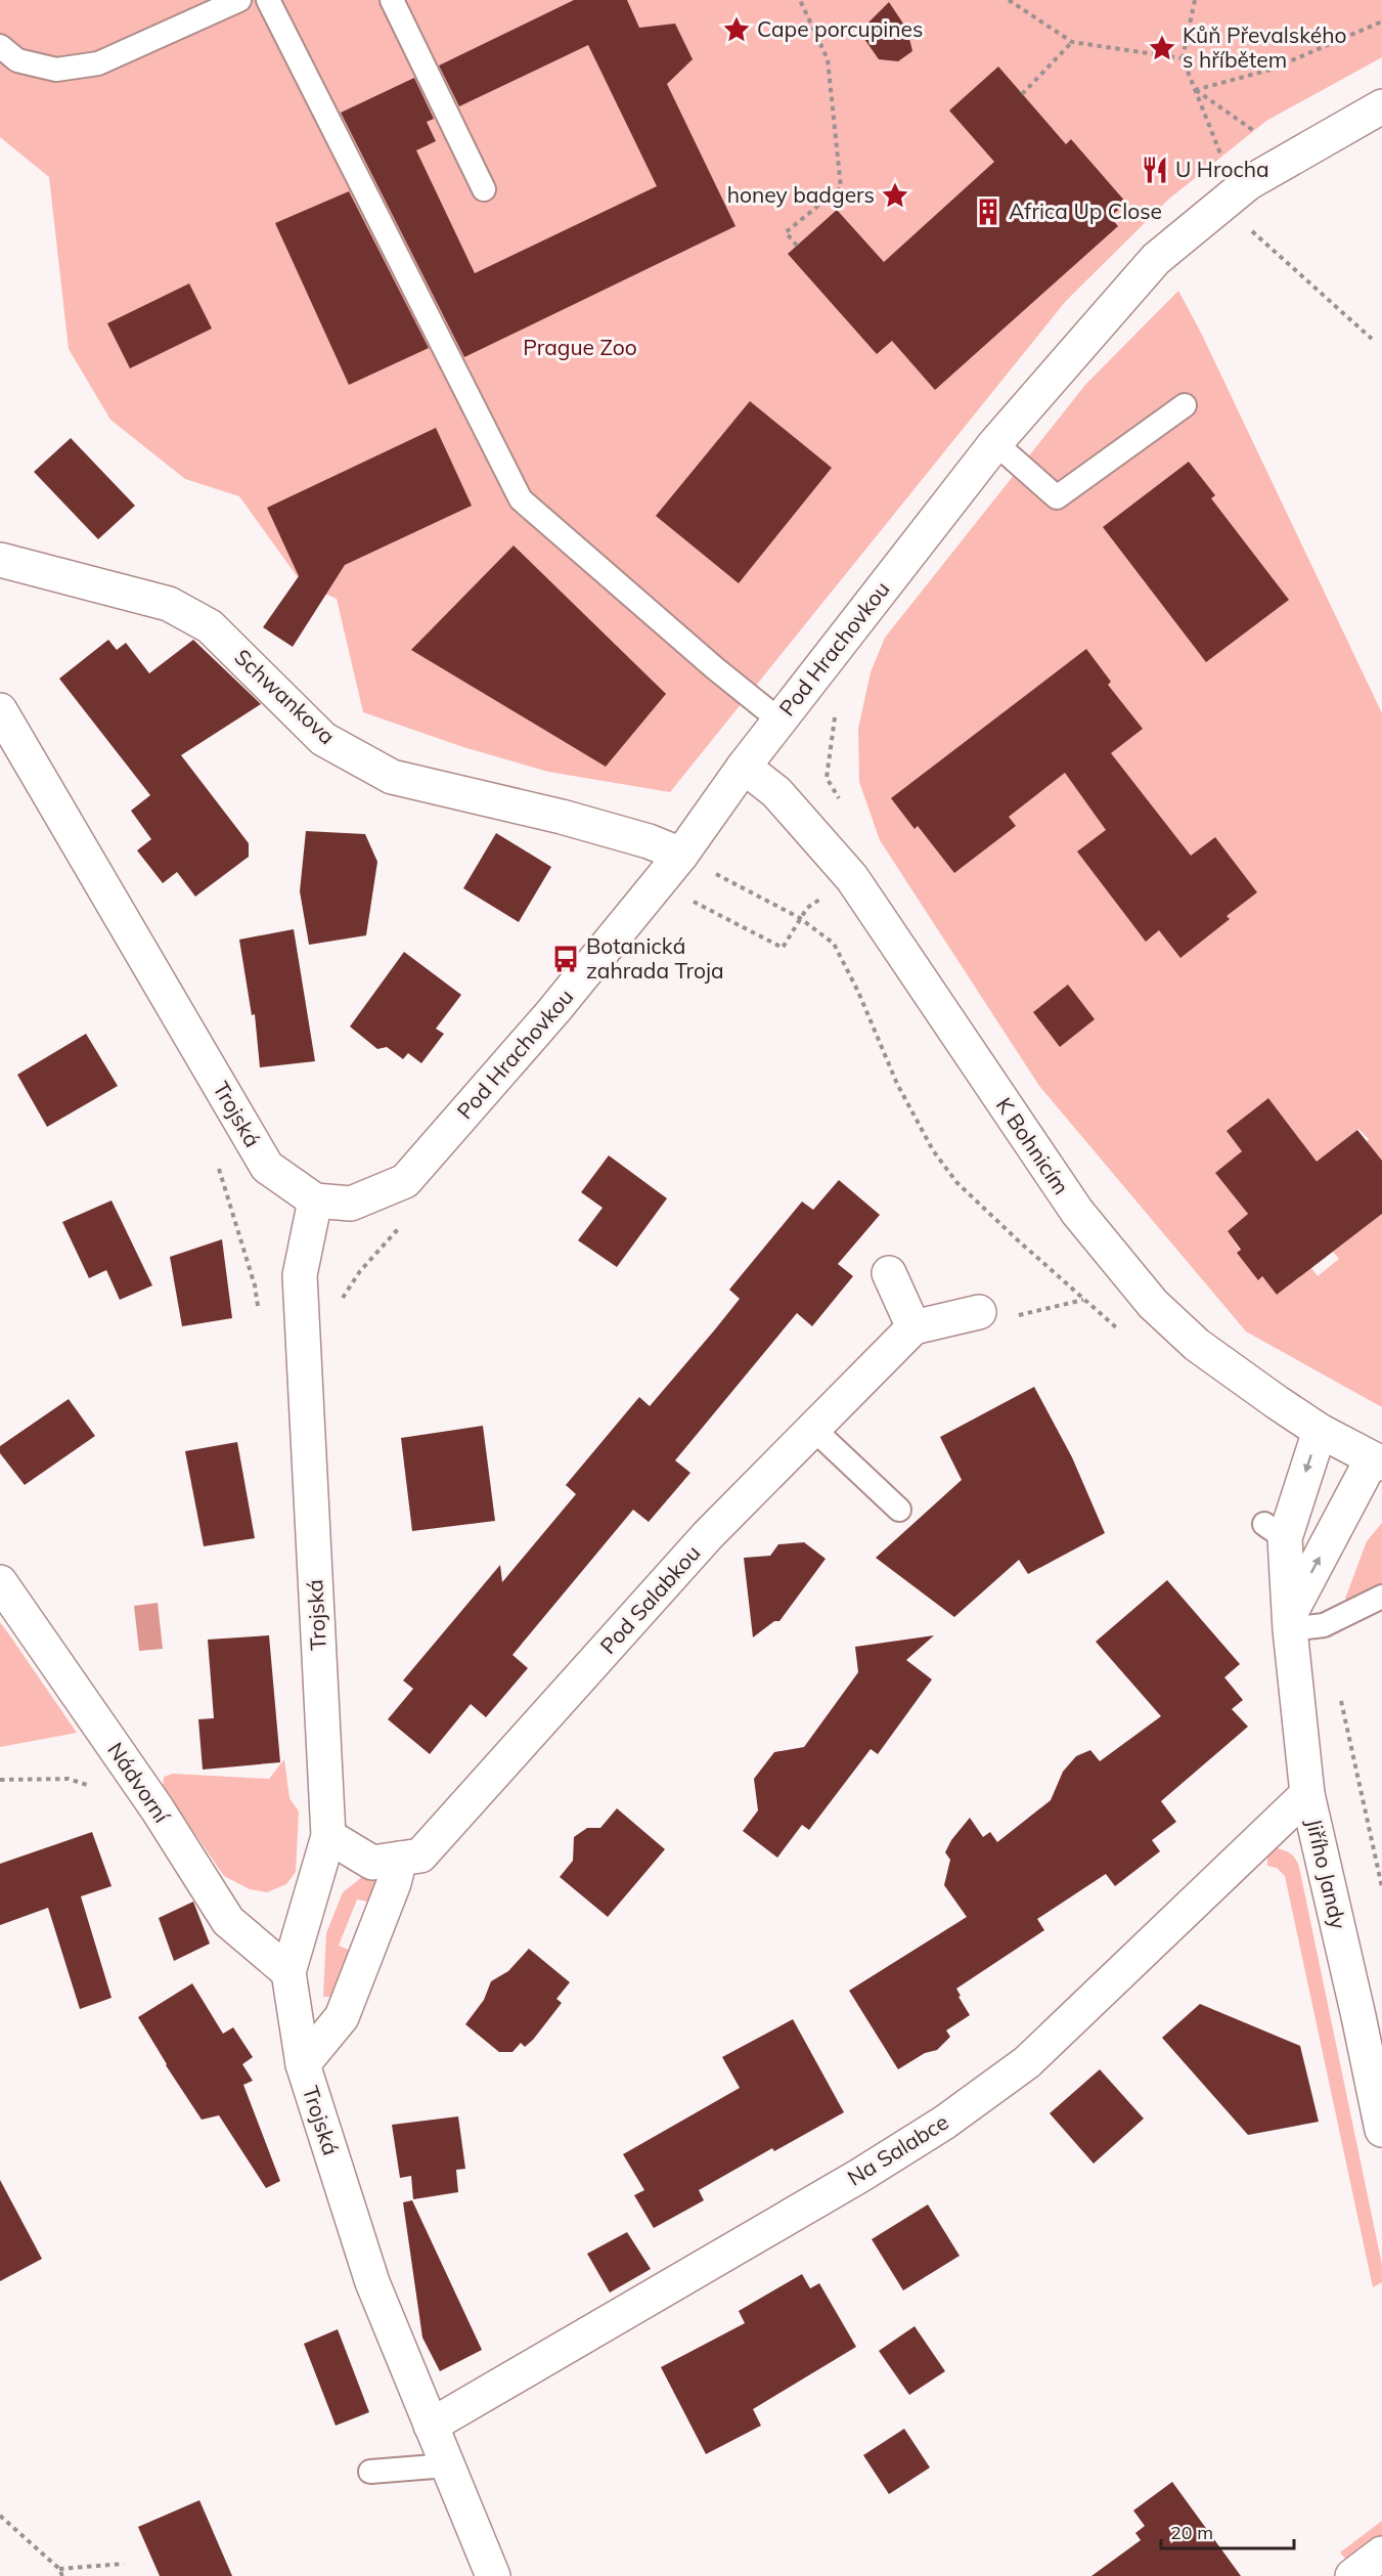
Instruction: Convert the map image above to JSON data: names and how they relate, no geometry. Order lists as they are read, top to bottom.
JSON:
{
  "streets": {
    "street": [
      "Pod Hrachovkou",
      "Schwankova",
      "Trojská",
      "K Bohnicím",
      "Pod Salabkou",
      "Nádvorní",
      "Jiřího Jandy",
      "Na Salabce"
    ]
  },
  "crossings": [
    ["Pod Hrachovkou", "Schwankova"],
    ["Pod Hrachovkou", "Trojská"],
    ["Pod Hrachovkou", "K Bohnicím"],
    ["Trojská", "Pod Salabkou"],
    ["Trojská", "Nádvorní"],
    ["Trojská", "Na Salabce"],
    ["K Bohnicím", "Jiřího Jandy"],
    ["Jiřího Jandy", "Na Salabce"]
  ],
  "parks": ["Prague Zoo"],
  "places": {
    "place": ["Cape porcupines", "Kůň Převalského s hříbětem", "honey badgers"],
    "restaurant": ["U Hrocha"],
    "building": ["Africa Up Close"],
    "bus stop": ["Botanická zahrada Troja"]
  },
  "scale_bar": "20 m"
}
